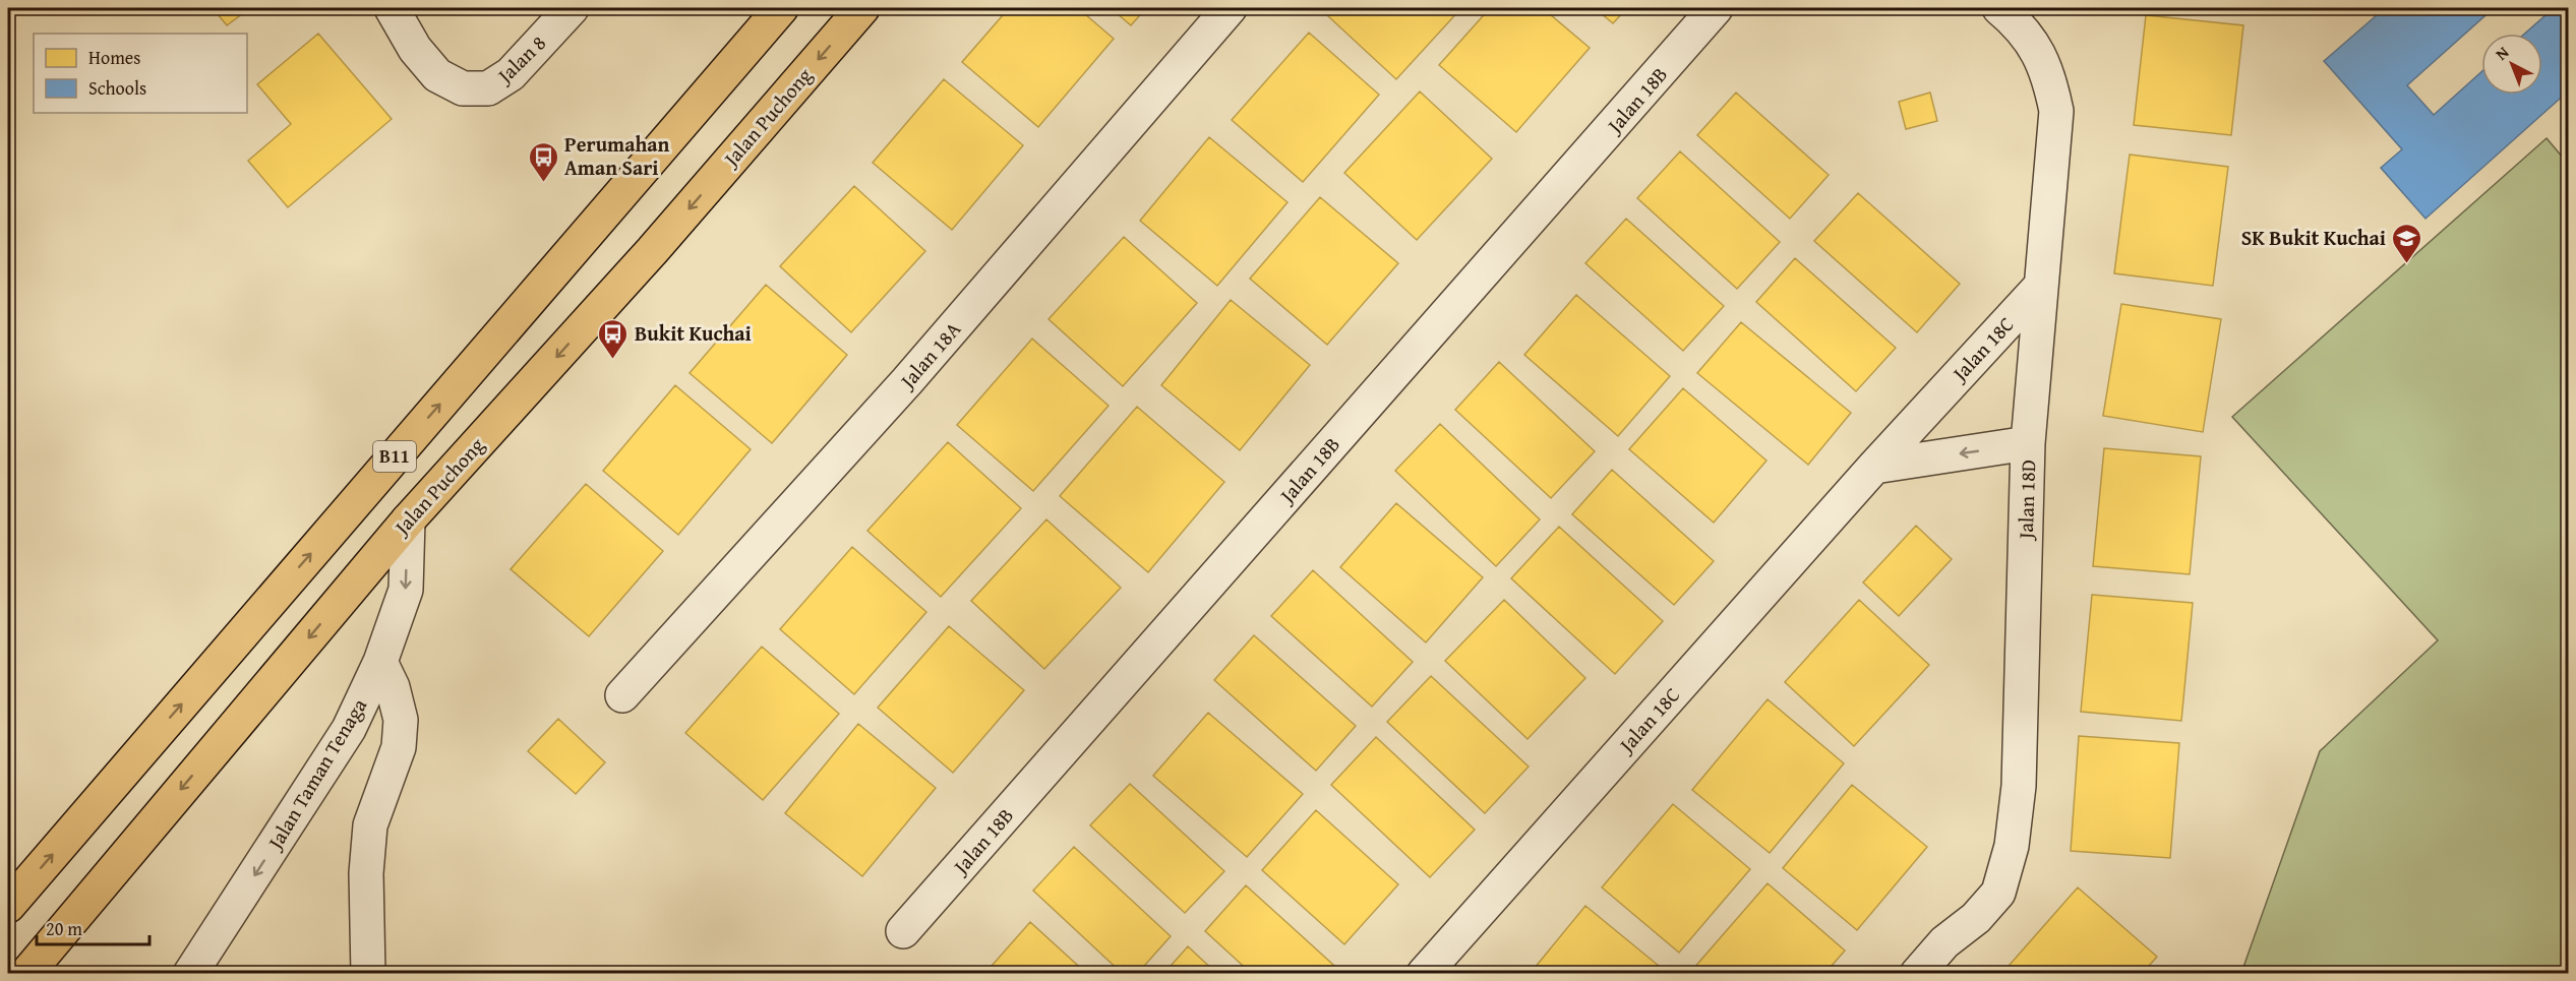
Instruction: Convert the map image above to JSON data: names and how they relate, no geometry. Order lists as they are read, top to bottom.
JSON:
{
  "streets": {
    "main road": ["Jalan Puchong", "B11"],
    "street": [
      "Jalan 8",
      "Jalan 18B",
      "Jalan 18C",
      "Jalan 18A",
      "Jalan 18D",
      "Jalan Taman Tenaga"
    ]
  },
  "crossings": [
    ["Jalan Puchong", "Jalan Taman Tenaga"],
    ["Jalan 18C", "Jalan 18D"]
  ],
  "one_way": ["Jalan Taman Tenaga"],
  "places": {
    "bus stop": ["Perumahan Aman Sari", "Bukit Kuchai"],
    "school or university": ["SK Bukit Kuchai"]
  },
  "legend": ["Homes", "Schools"],
  "scale_bar": "20 m",
  "north": "top left"
}
